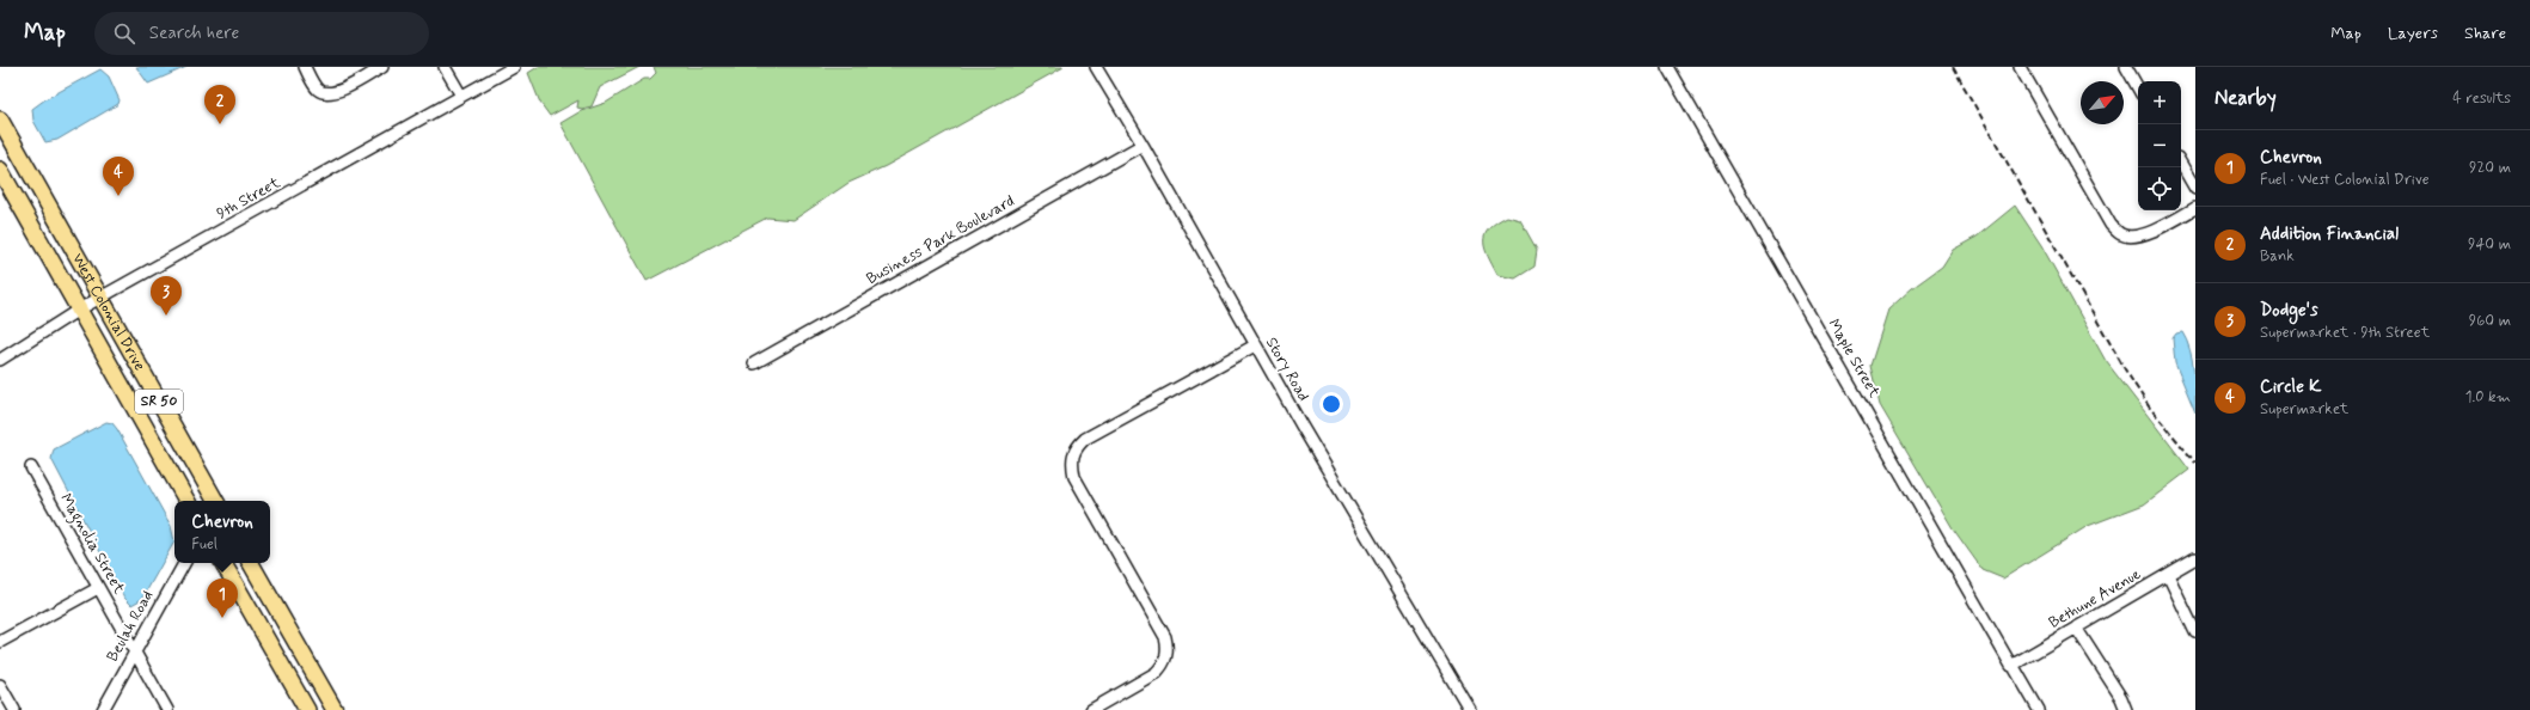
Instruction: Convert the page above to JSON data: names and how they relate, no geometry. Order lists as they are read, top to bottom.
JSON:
{
  "streets": {
    "highway": ["West Colonial Drive", "SR 50"],
    "street": [
      "9th Street",
      "Business Park Boulevard",
      "Maple Street",
      "Story Road",
      "Magnolia Street",
      "Bethune Avenue",
      "Beulah Road"
    ]
  },
  "crossings": [
    ["9th Street", "West Colonial Drive"],
    ["Business Park Boulevard", "Story Road"],
    ["Maple Street", "Bethune Avenue"],
    ["Magnolia Street", "Beulah Road"]
  ],
  "north": "top right",
  "page": {
    "header": "Map",
    "search": "Search here",
    "nav": ["Map", "Layers", "Share"],
    "heading": ["Nearby", "4 results"],
    "map_buttons": ["+", "−"],
    "pins": [
      "2",
      "4",
      "3",
      "1"
    ],
    "list": [
      {
        "mark": "1",
        "name": "Chevron",
        "note": "Fuel · West Colonial Drive",
        "value": "920 m"
      },
      {
        "mark": "2",
        "name": "Addition Financial",
        "note": "Bank",
        "value": "940 m"
      },
      {
        "mark": "3",
        "name": "Dodge's",
        "note": "Supermarket · 9th Street",
        "value": "960 m"
      },
      {
        "mark": "4",
        "name": "Circle K",
        "note": "Supermarket",
        "value": "1.0 km"
      }
    ],
    "popup": ["Chevron", "Fuel"]
  }
}
